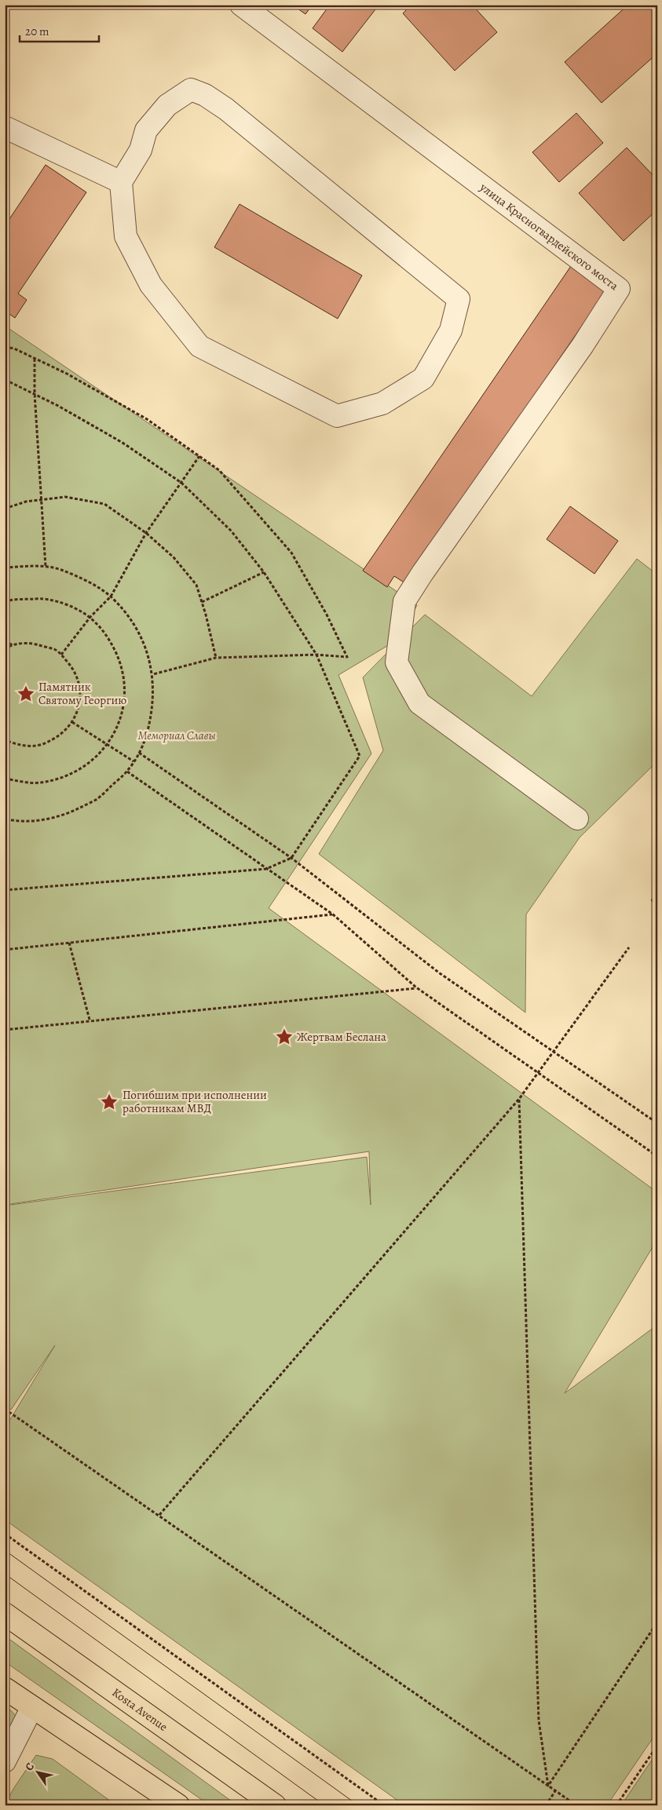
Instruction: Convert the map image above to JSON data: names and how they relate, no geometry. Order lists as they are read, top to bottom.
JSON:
{
  "streets": {
    "main road": ["Kosta Avenue"],
    "street": ["улица Красногвардейского моста"]
  },
  "parks": ["Мемориал Славы"],
  "places": {
    "place": ["Памятник Святому Георгию", "Жертвам Беслана", "Погибшим при исполнении работникам МВД"]
  },
  "scale_bar": "20 m",
  "north": "top left"
}
